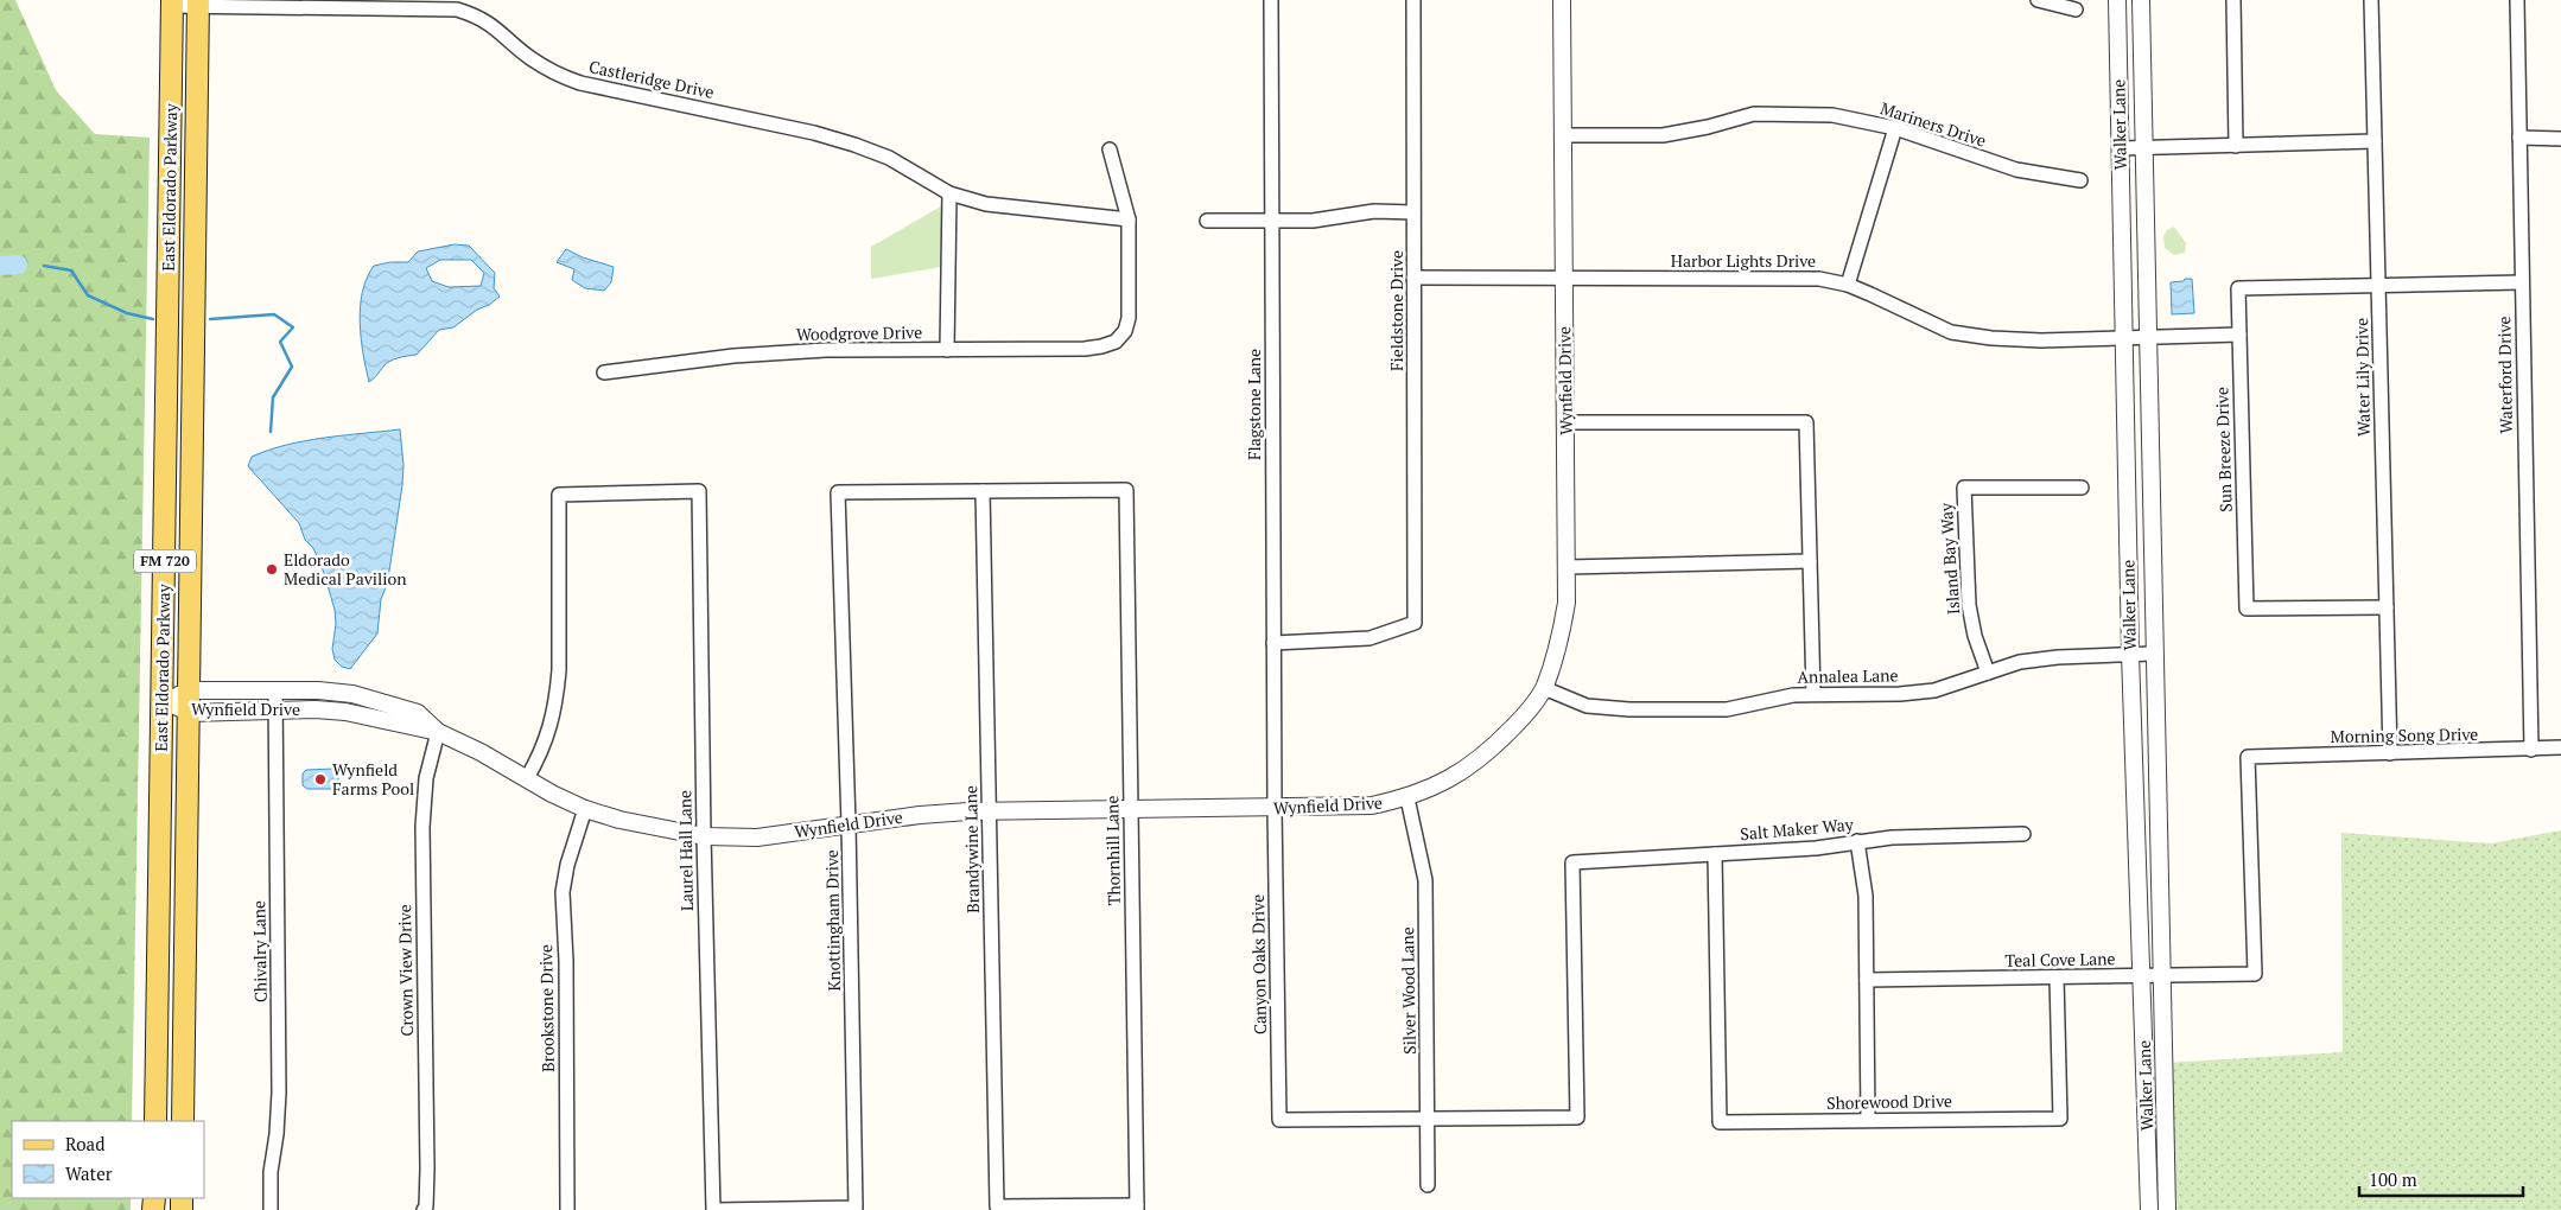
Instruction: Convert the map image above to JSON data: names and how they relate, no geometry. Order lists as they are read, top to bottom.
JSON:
{
  "streets": {
    "main road": ["East Eldorado Parkway", "FM 720"],
    "street": [
      "Castleridge Drive",
      "Mariners Drive",
      "Walker Lane",
      "Harbor Lights Drive",
      "Fieldstone Drive",
      "Woodgrove Drive",
      "Waterford Drive",
      "Water Lily Drive",
      "Wynfield Drive",
      "Flagstone Lane",
      "Sun Breeze Drive",
      "Island Bay Way",
      "Annalea Lane",
      "Morning Song Drive",
      "Salt Maker Way",
      "Brandywine Lane",
      "Laurel Hall Lane",
      "Thornhill Lane",
      "Knottingham Drive",
      "Chivalry Lane",
      "Teal Cove Lane",
      "Canyon Oaks Drive",
      "Crown View Drive",
      "Silver Wood Lane",
      "Brookstone Drive",
      "Shorewood Drive"
    ]
  },
  "crossings": [
    ["Castleridge Drive", "East Eldorado Parkway"],
    ["Castleridge Drive", "Woodgrove Drive"],
    ["Mariners Drive", "Wynfield Drive"],
    ["Walker Lane", "Harbor Lights Drive"],
    ["Walker Lane", "Annalea Lane"],
    ["Walker Lane", "Teal Cove Lane"],
    ["East Eldorado Parkway", "Wynfield Drive"],
    ["Harbor Lights Drive", "Fieldstone Drive"],
    ["Harbor Lights Drive", "Wynfield Drive"],
    ["Harbor Lights Drive", "Sun Breeze Drive"],
    ["Fieldstone Drive", "Flagstone Lane"],
    ["Waterford Drive", "Morning Song Drive"],
    ["Water Lily Drive", "Sun Breeze Drive"],
    ["Water Lily Drive", "Morning Song Drive"],
    ["Wynfield Drive", "Flagstone Lane"],
    ["Wynfield Drive", "Annalea Lane"],
    ["Wynfield Drive", "Brandywine Lane"],
    ["Wynfield Drive", "Laurel Hall Lane"],
    ["Wynfield Drive", "Thornhill Lane"],
    ["Wynfield Drive", "Knottingham Drive"],
    ["Wynfield Drive", "Chivalry Lane"],
    ["Wynfield Drive", "Canyon Oaks Drive"],
    ["Wynfield Drive", "Crown View Drive"],
    ["Wynfield Drive", "Silver Wood Lane"],
    ["Wynfield Drive", "Brookstone Drive"],
    ["Flagstone Lane", "Canyon Oaks Drive"],
    ["Island Bay Way", "Annalea Lane"],
    ["Morning Song Drive", "Teal Cove Lane"],
    ["Salt Maker Way", "Canyon Oaks Drive"],
    ["Salt Maker Way", "Silver Wood Lane"],
    ["Salt Maker Way", "Shorewood Drive"],
    ["Brandywine Lane", "Thornhill Lane"],
    ["Brandywine Lane", "Knottingham Drive"],
    ["Laurel Hall Lane", "Knottingham Drive"],
    ["Thornhill Lane", "Knottingham Drive"],
    ["Teal Cove Lane", "Shorewood Drive"],
    ["Canyon Oaks Drive", "Silver Wood Lane"]
  ],
  "places": ["Eldorado Medical Pavilion", "Wynfield Farms Pool"],
  "legend": ["Road", "Water"],
  "scale_bar": "100 m"
}
